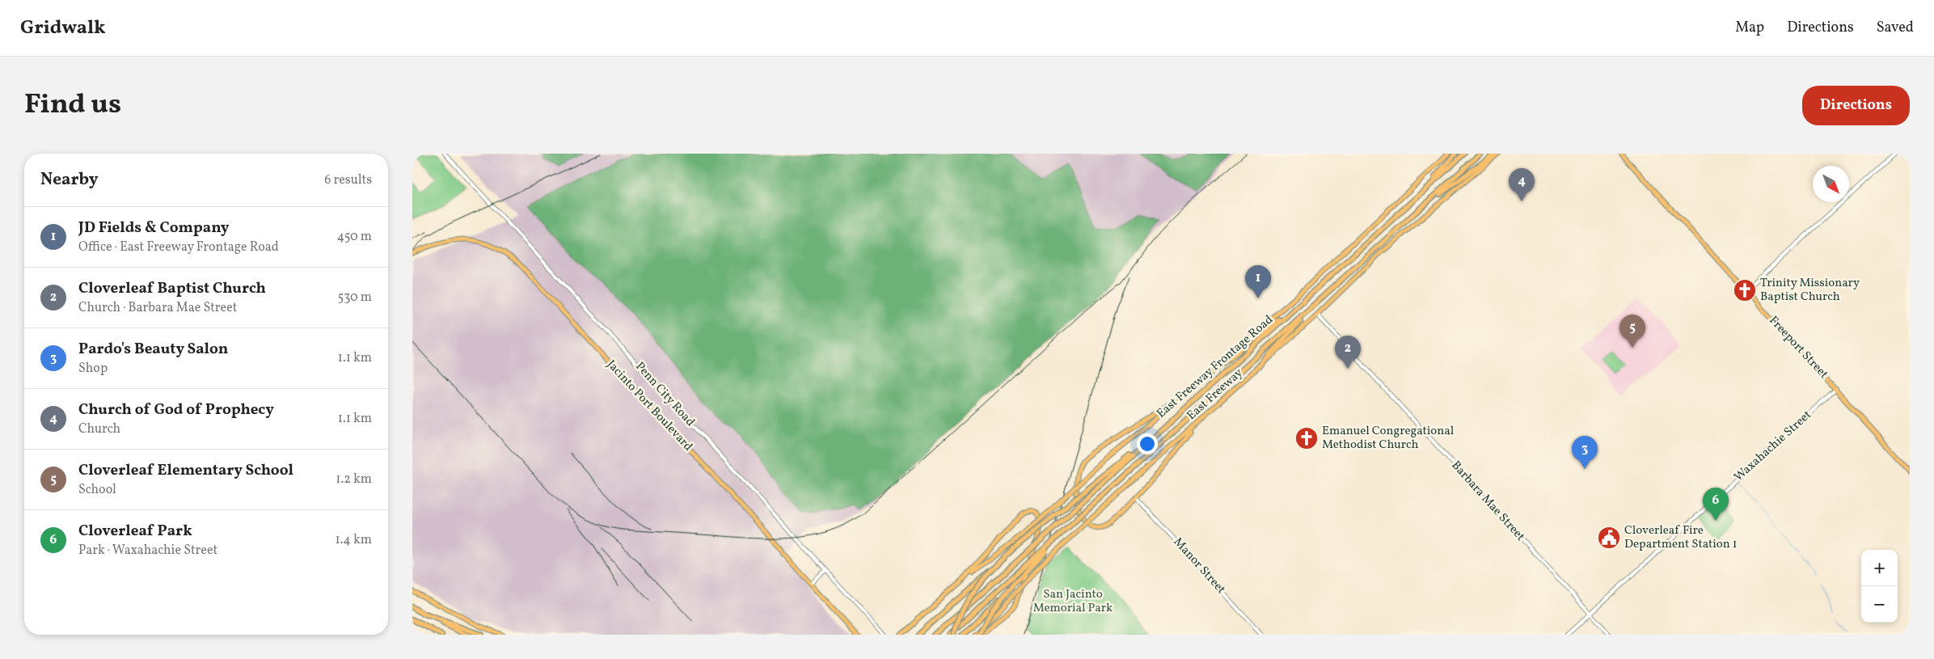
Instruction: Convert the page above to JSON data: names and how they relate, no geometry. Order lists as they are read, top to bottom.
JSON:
{
  "streets": {
    "highway": ["East Freeway"],
    "main road": ["Freeport Street", "East Freeway Frontage Road", "Jacinto Port Boulevard"],
    "street": [
      "Penn City Road",
      "Waxahachie Street",
      "Barbara Mae Street",
      "Manor Street"
    ]
  },
  "crossings": [
    ["Freeport Street", "Waxahachie Street"],
    ["Waxahachie Street", "Barbara Mae Street"]
  ],
  "parks": ["San Jacinto Memorial Park"],
  "places": {
    "church": ["Trinity Missionary Baptist Church", "Emanuel Congregational Methodist Church"],
    "public building": ["Cloverleaf Fire Department Station 1"]
  },
  "north": "bottom right",
  "page": {
    "header": "Gridwalk",
    "nav": ["Map", "Directions", "Saved"],
    "title": "Find us",
    "buttons": "Directions",
    "heading": ["Nearby", "6 results"],
    "pins": [
      "4",
      "1",
      "5",
      "2",
      "3",
      "6"
    ],
    "list": [
      {
        "mark": "1",
        "name": "JD Fields & Company",
        "note": "Office · East Freeway Frontage Road",
        "value": "450 m"
      },
      {
        "mark": "2",
        "name": "Cloverleaf Baptist Church",
        "note": "Church · Barbara Mae Street",
        "value": "530 m"
      },
      {
        "mark": "3",
        "name": "Pardo's Beauty Salon",
        "note": "Shop",
        "value": "1.1 km"
      },
      {
        "mark": "4",
        "name": "Church of God of Prophecy",
        "note": "Church",
        "value": "1.1 km"
      },
      {
        "mark": "5",
        "name": "Cloverleaf Elementary School",
        "note": "School",
        "value": "1.2 km"
      },
      {
        "mark": "6",
        "name": "Cloverleaf Park",
        "note": "Park · Waxahachie Street",
        "value": "1.4 km"
      }
    ],
    "map_buttons": ["+", "−"]
  }
}
